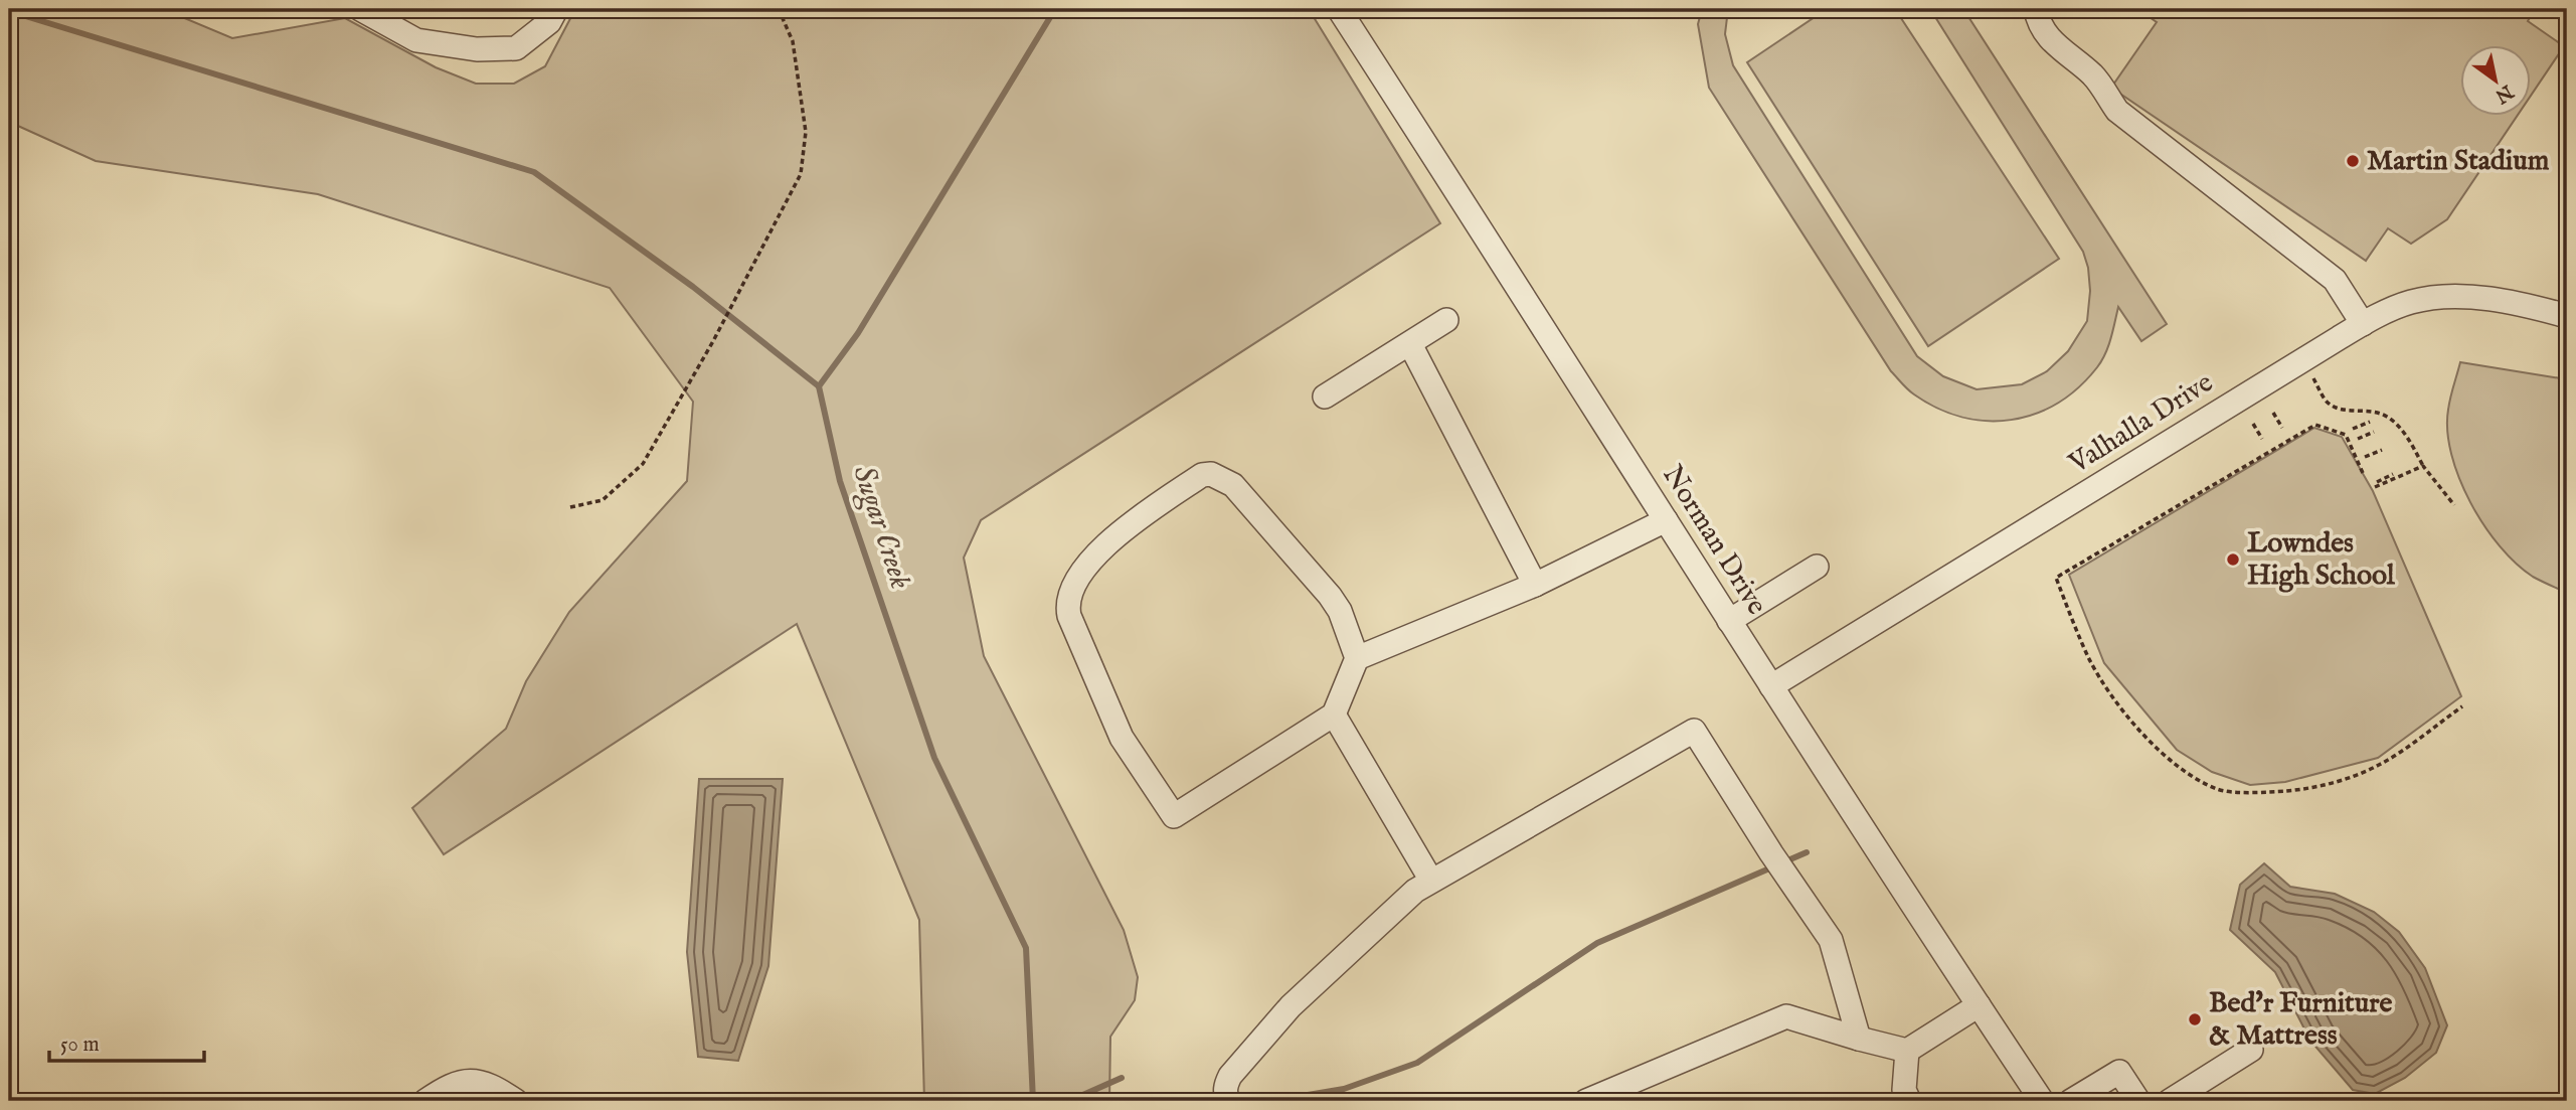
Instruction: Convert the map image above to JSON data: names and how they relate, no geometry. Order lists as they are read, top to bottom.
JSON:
{
  "streets": {
    "street": ["Valhalla Drive", "Norman Drive"]
  },
  "crossings": [
    ["Valhalla Drive", "Norman Drive"]
  ],
  "water": ["Sugar Creek"],
  "places": ["Martin Stadium", "Lowndes High School", "Bed'r Furniture & Mattress"],
  "scale_bar": "50 m",
  "north": "bottom right"
}
